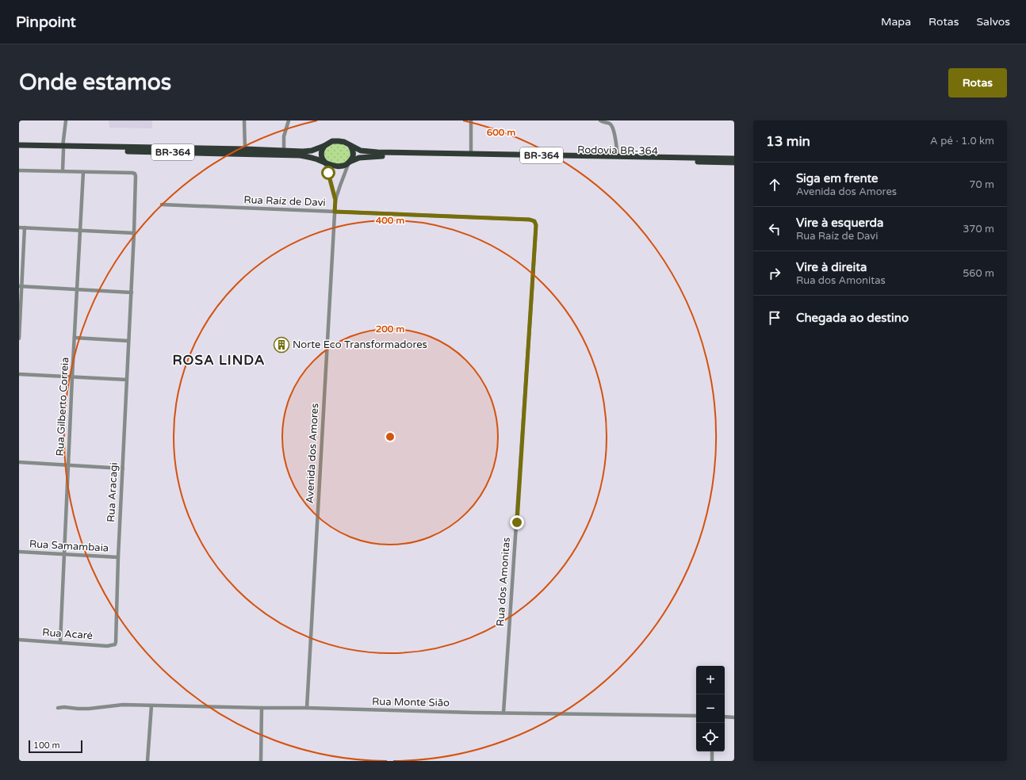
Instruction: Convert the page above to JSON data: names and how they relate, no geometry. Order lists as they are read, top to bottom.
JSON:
{
  "streets": {
    "highway": ["Rodovia BR-364", "BR-364"],
    "street": [
      "Rua Raíz de Davi",
      "Rua Gilberto Correia",
      "Avenida dos Amores",
      "Rua Aracagi",
      "Rua Samambaia",
      "Rua dos Amonitas",
      "Rua Acaré",
      "Rua Monte Sião"
    ]
  },
  "crossings": [
    ["Rodovia BR-364", "BR-364"],
    ["Rodovia BR-364", "Avenida dos Amores"],
    ["BR-364", "Avenida dos Amores"],
    ["Rua Raíz de Davi", "Avenida dos Amores"],
    ["Rua Raíz de Davi", "Rua dos Amonitas"],
    ["Rua Gilberto Correia", "Rua Aracagi"],
    ["Rua Gilberto Correia", "Rua Samambaia"],
    ["Rua Gilberto Correia", "Rua Acaré"],
    ["Avenida dos Amores", "Rua Monte Sião"],
    ["Rua Aracagi", "Rua Samambaia"],
    ["Rua Aracagi", "Rua Acaré"],
    ["Rua dos Amonitas", "Rua Monte Sião"]
  ],
  "districts": ["ROSA LINDA"],
  "places": {
    "building": ["Norte Eco Transformadores"]
  },
  "scale_bar": "100 m",
  "page": {
    "header": "Pinpoint",
    "nav": ["Mapa", "Rotas", "Salvos"],
    "buttons": "Rotas",
    "title": "Onde estamos",
    "heading": ["13 min", "A pé · 1.0 km"],
    "list": [
      ["Siga em frente", "Avenida dos Amores", "70 m"],
      ["Vire à esquerda", "Rua Raíz de Davi", "370 m"],
      ["Vire à direita", "Rua dos Amonitas", "560 m"],
      "Chegada ao destino"
    ],
    "map_buttons": ["+", "−"],
    "scale": "100 m"
  },
  "rings": ["600 m", "400 m", "200 m"]
}
